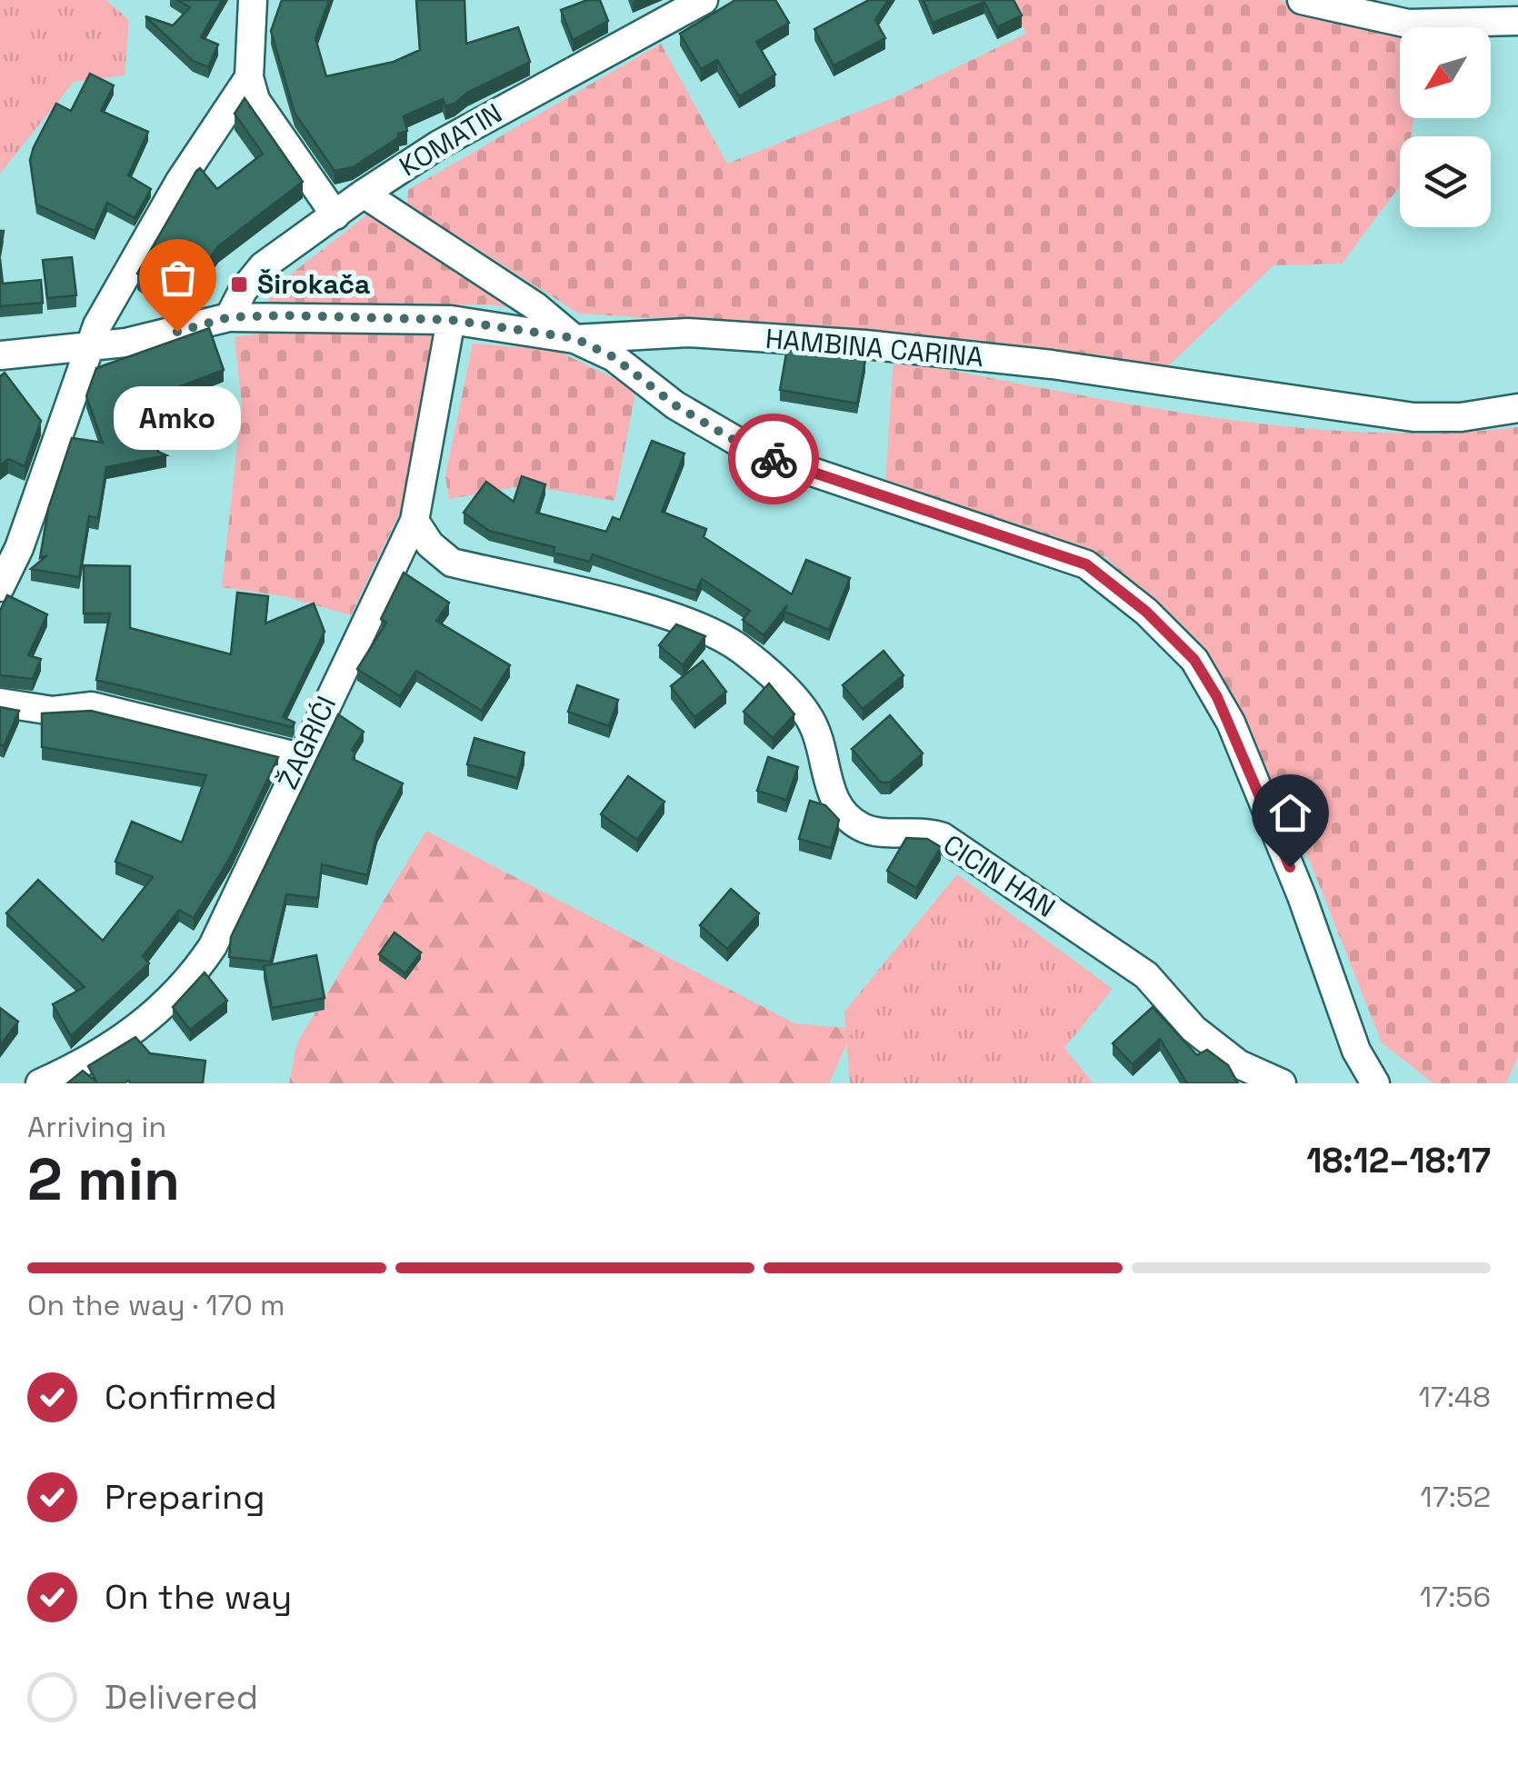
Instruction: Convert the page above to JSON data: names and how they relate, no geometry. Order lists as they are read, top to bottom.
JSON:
{
  "streets": {
    "street": [
      "KOMATIN",
      "HAMBINA CARINA",
      "ŽAGRIĆI",
      "CICIN HAN"
    ]
  },
  "crossings": [
    ["KOMATIN", "HAMBINA CARINA"],
    ["HAMBINA CARINA", "ŽAGRIĆI"],
    ["ŽAGRIĆI", "CICIN HAN"]
  ],
  "places": {
    "transit": ["Širokača"],
    "other": ["Amko"]
  },
  "north": "bottom left",
  "page": {
    "bubble": "Amko",
    "heading": ["2 min", "Arriving in", "18:12–18:17"],
    "bar": "On the way · 170 m",
    "list": [
      ["Confirmed", "17:48"],
      ["Preparing", "17:52"],
      ["On the way", "17:56"],
      "Delivered"
    ]
  }
}
